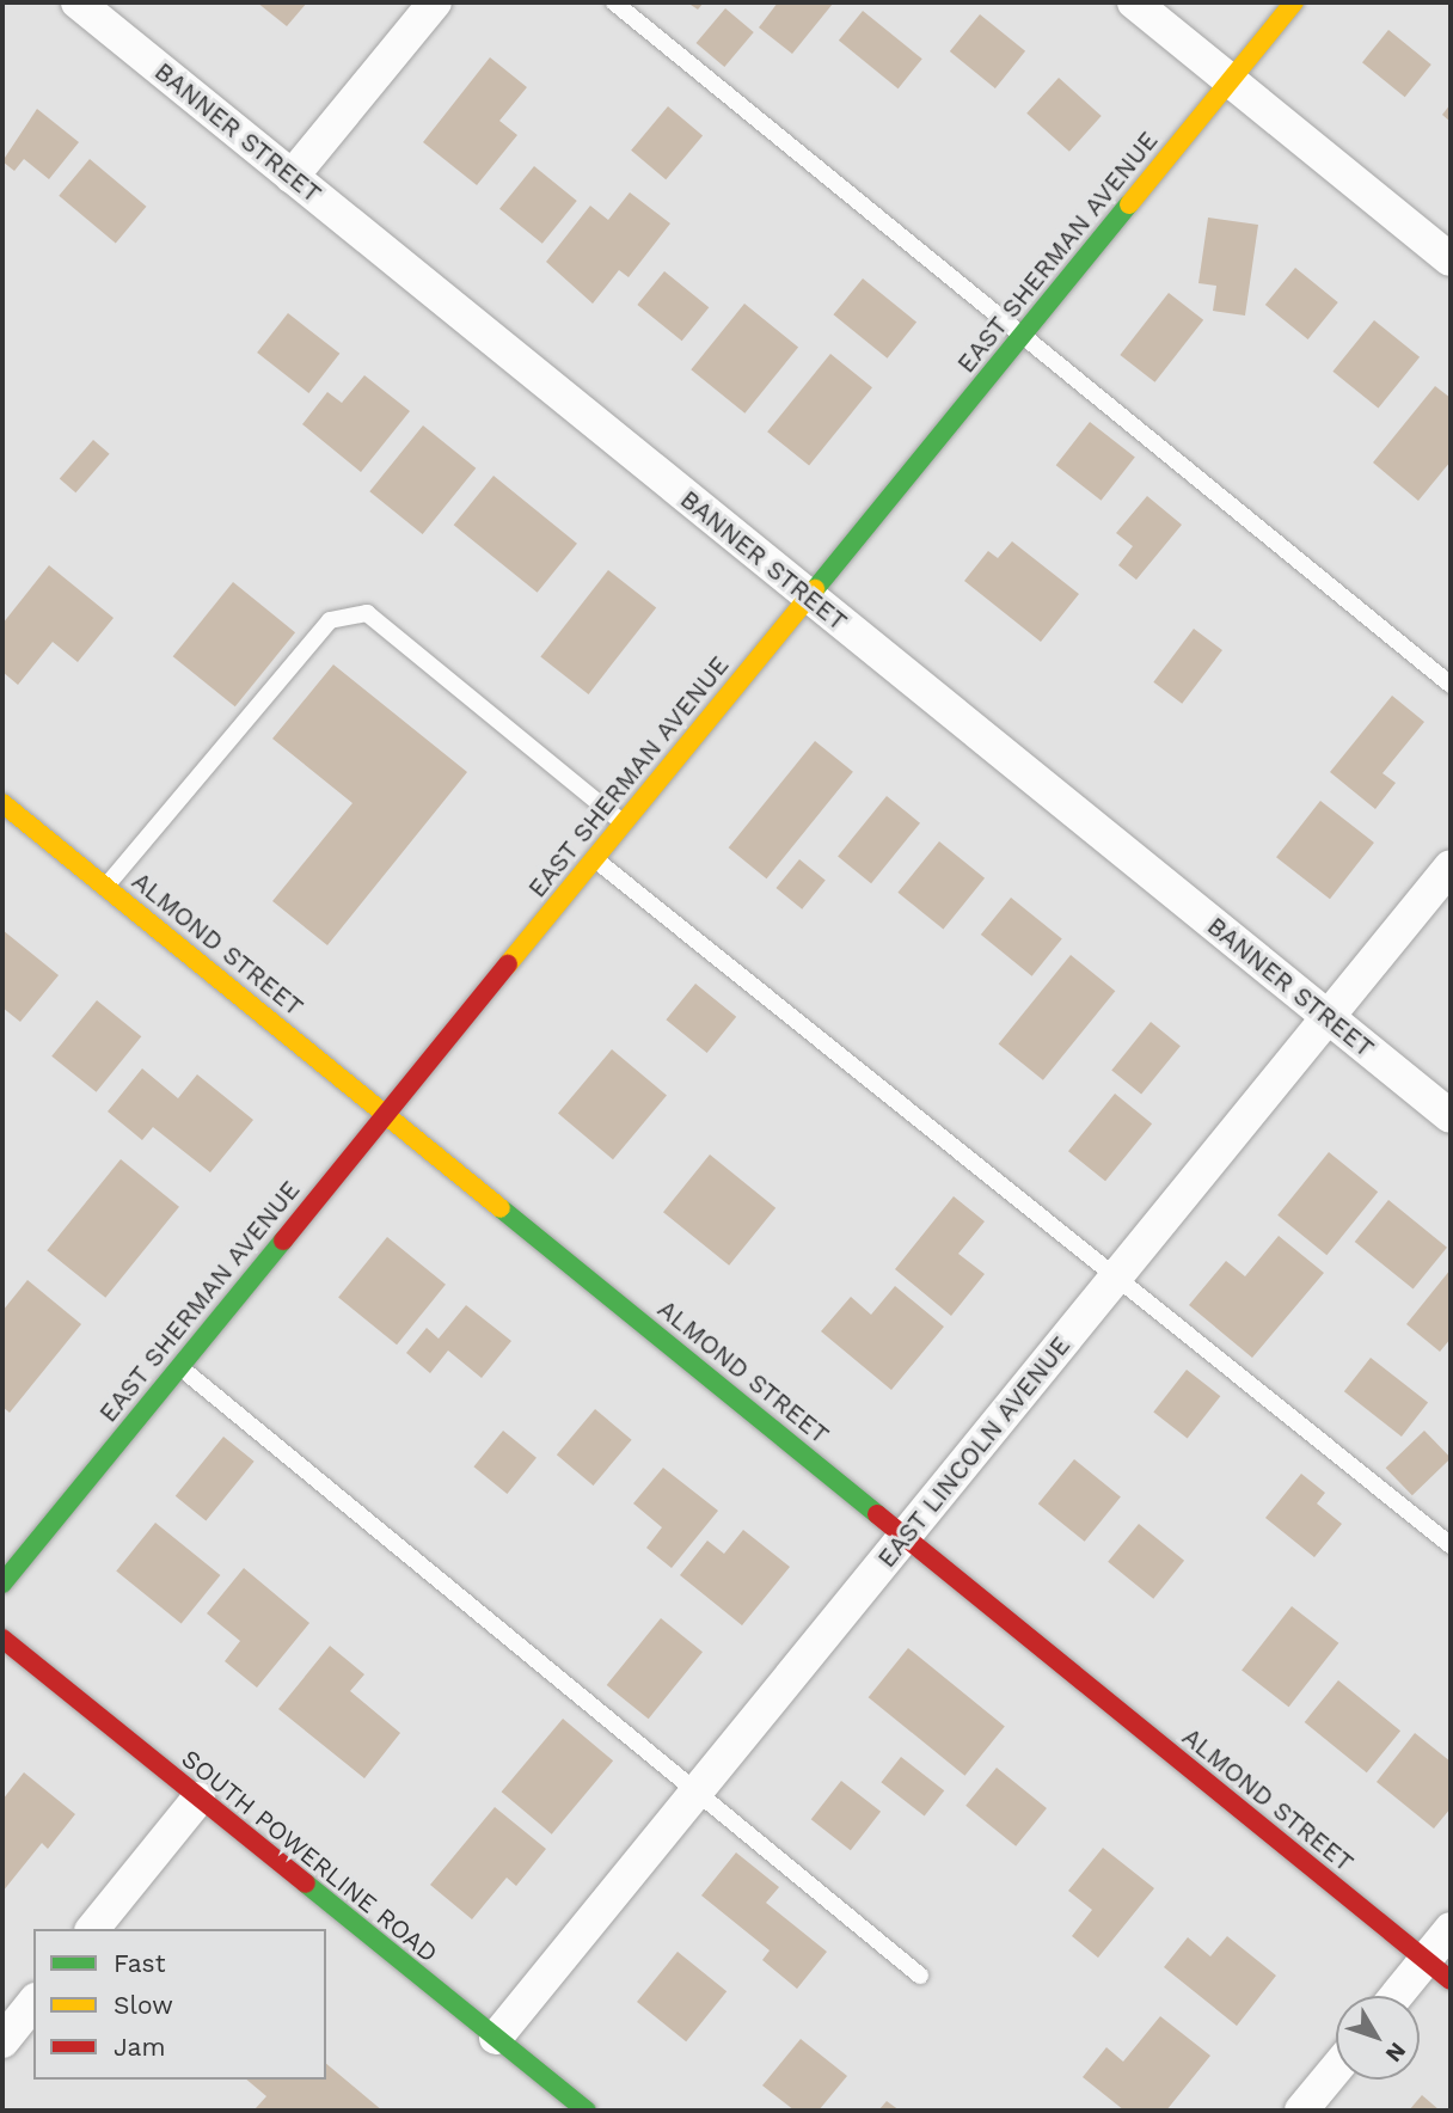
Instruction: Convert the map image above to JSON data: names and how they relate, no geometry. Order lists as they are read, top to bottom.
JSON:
{
  "streets": {
    "street": [
      "BANNER STREET",
      "EAST SHERMAN AVENUE",
      "ALMOND STREET",
      "EAST LINCOLN AVENUE",
      "SOUTH POWERLINE ROAD"
    ]
  },
  "crossings": [
    ["BANNER STREET", "EAST SHERMAN AVENUE"],
    ["BANNER STREET", "EAST LINCOLN AVENUE"],
    ["EAST SHERMAN AVENUE", "ALMOND STREET"],
    ["ALMOND STREET", "EAST LINCOLN AVENUE"],
    ["EAST LINCOLN AVENUE", "SOUTH POWERLINE ROAD"]
  ],
  "legend": ["Fast", "Slow", "Jam"],
  "north": "bottom right"
}
